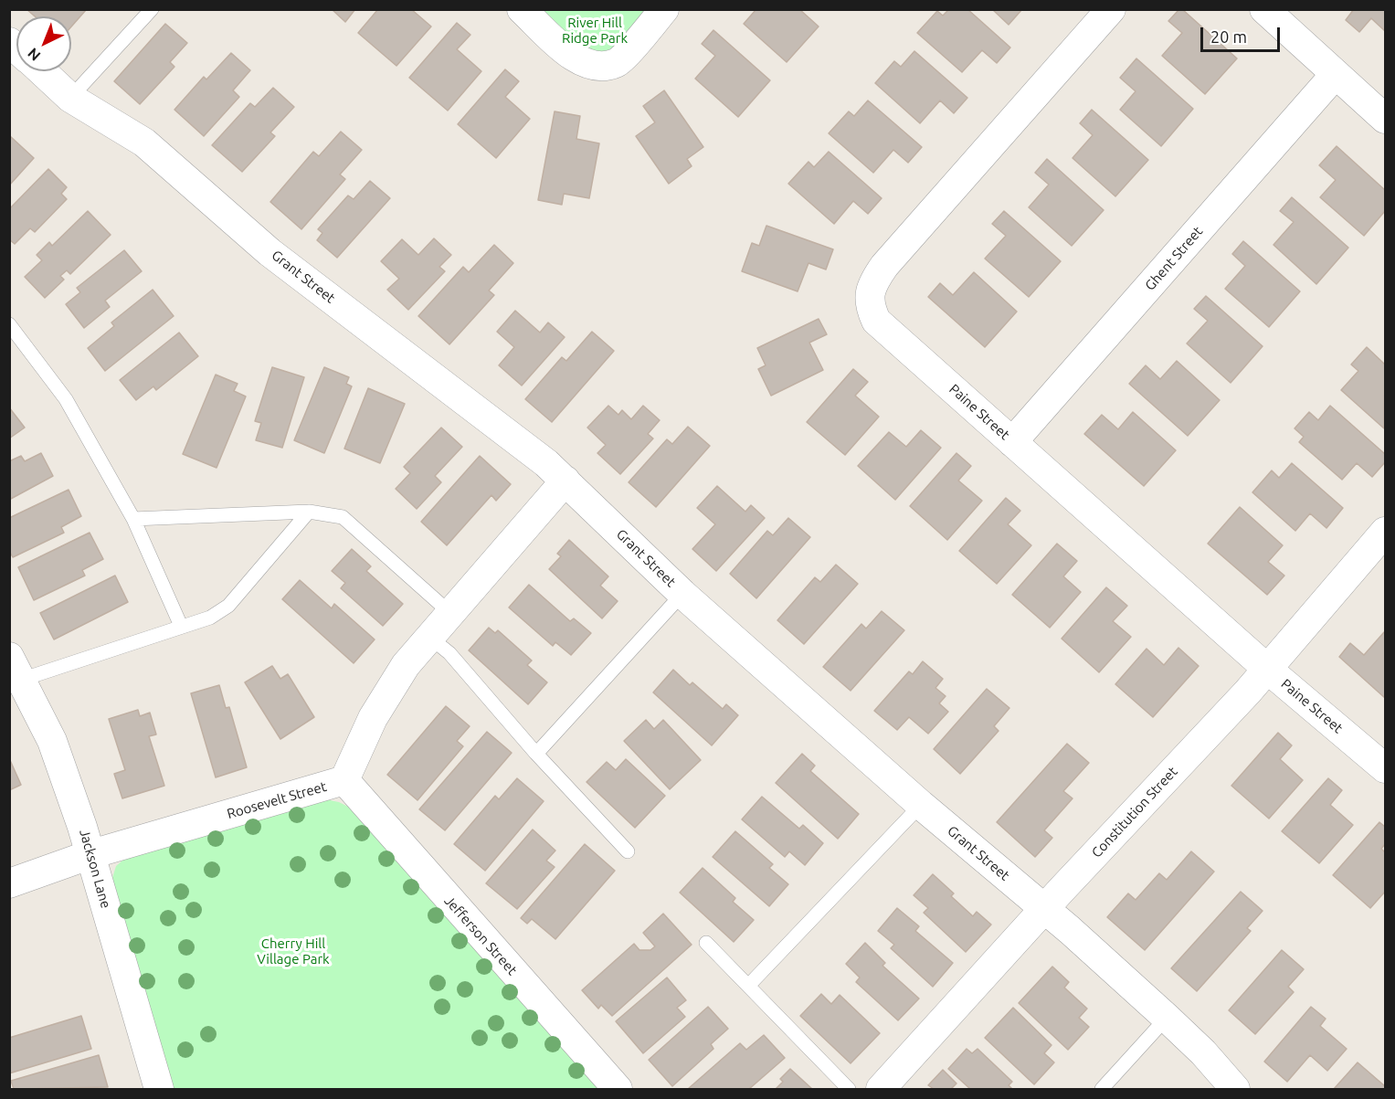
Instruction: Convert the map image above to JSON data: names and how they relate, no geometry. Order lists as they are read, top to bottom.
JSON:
{
  "streets": {
    "street": [
      "Ghent Street",
      "Grant Street",
      "Paine Street",
      "Roosevelt Street",
      "Constitution Street",
      "Jackson Lane",
      "Jefferson Street"
    ]
  },
  "crossings": [
    ["Ghent Street", "Paine Street"],
    ["Grant Street", "Roosevelt Street"],
    ["Grant Street", "Constitution Street"],
    ["Paine Street", "Constitution Street"],
    ["Roosevelt Street", "Jackson Lane"],
    ["Roosevelt Street", "Jefferson Street"]
  ],
  "parks": ["River Hill Ridge Park", "Cherry Hill Village Park"],
  "scale_bar": "20 m",
  "north": "bottom left"
}
